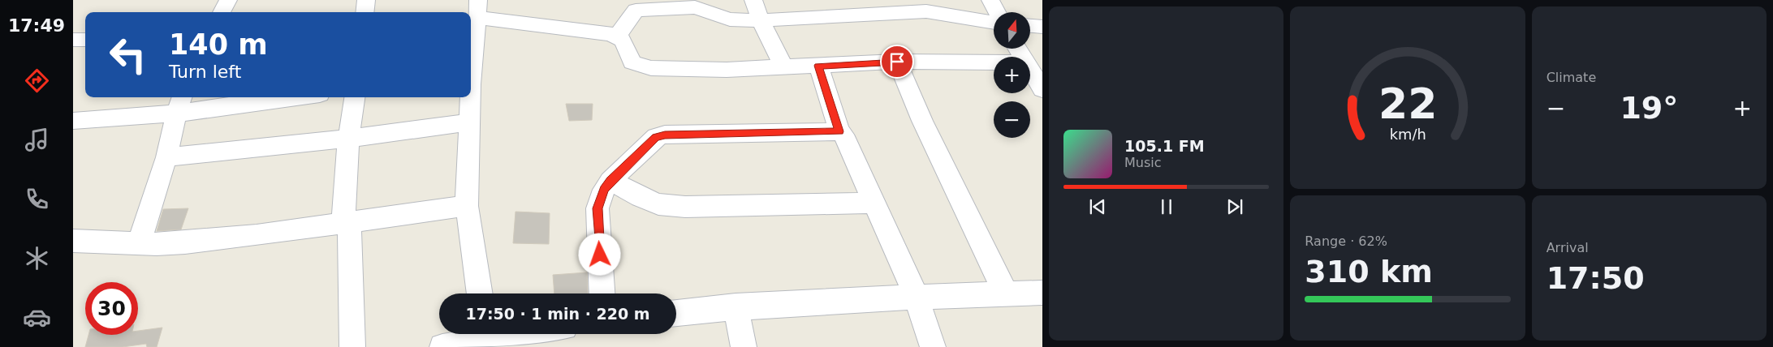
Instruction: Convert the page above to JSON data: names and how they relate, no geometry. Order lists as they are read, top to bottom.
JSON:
{
  "north": "top",
  "page": {
    "tabs": "17:49",
    "tile": [
      "Climate",
      ["Range · 62%", "310 km"],
      ["Arrival", "17:50"]
    ],
    "map_buttons": ["+", "−"],
    "turn": ["140 m", "Turn left"],
    "heat": ["−", "19°", "+"],
    "song": ["105.1 FM", "Music"],
    "limit": "30",
    "trip": "17:50 · 1 min · 220 m",
    "gauge": ["22", "km/h"]
  }
}
